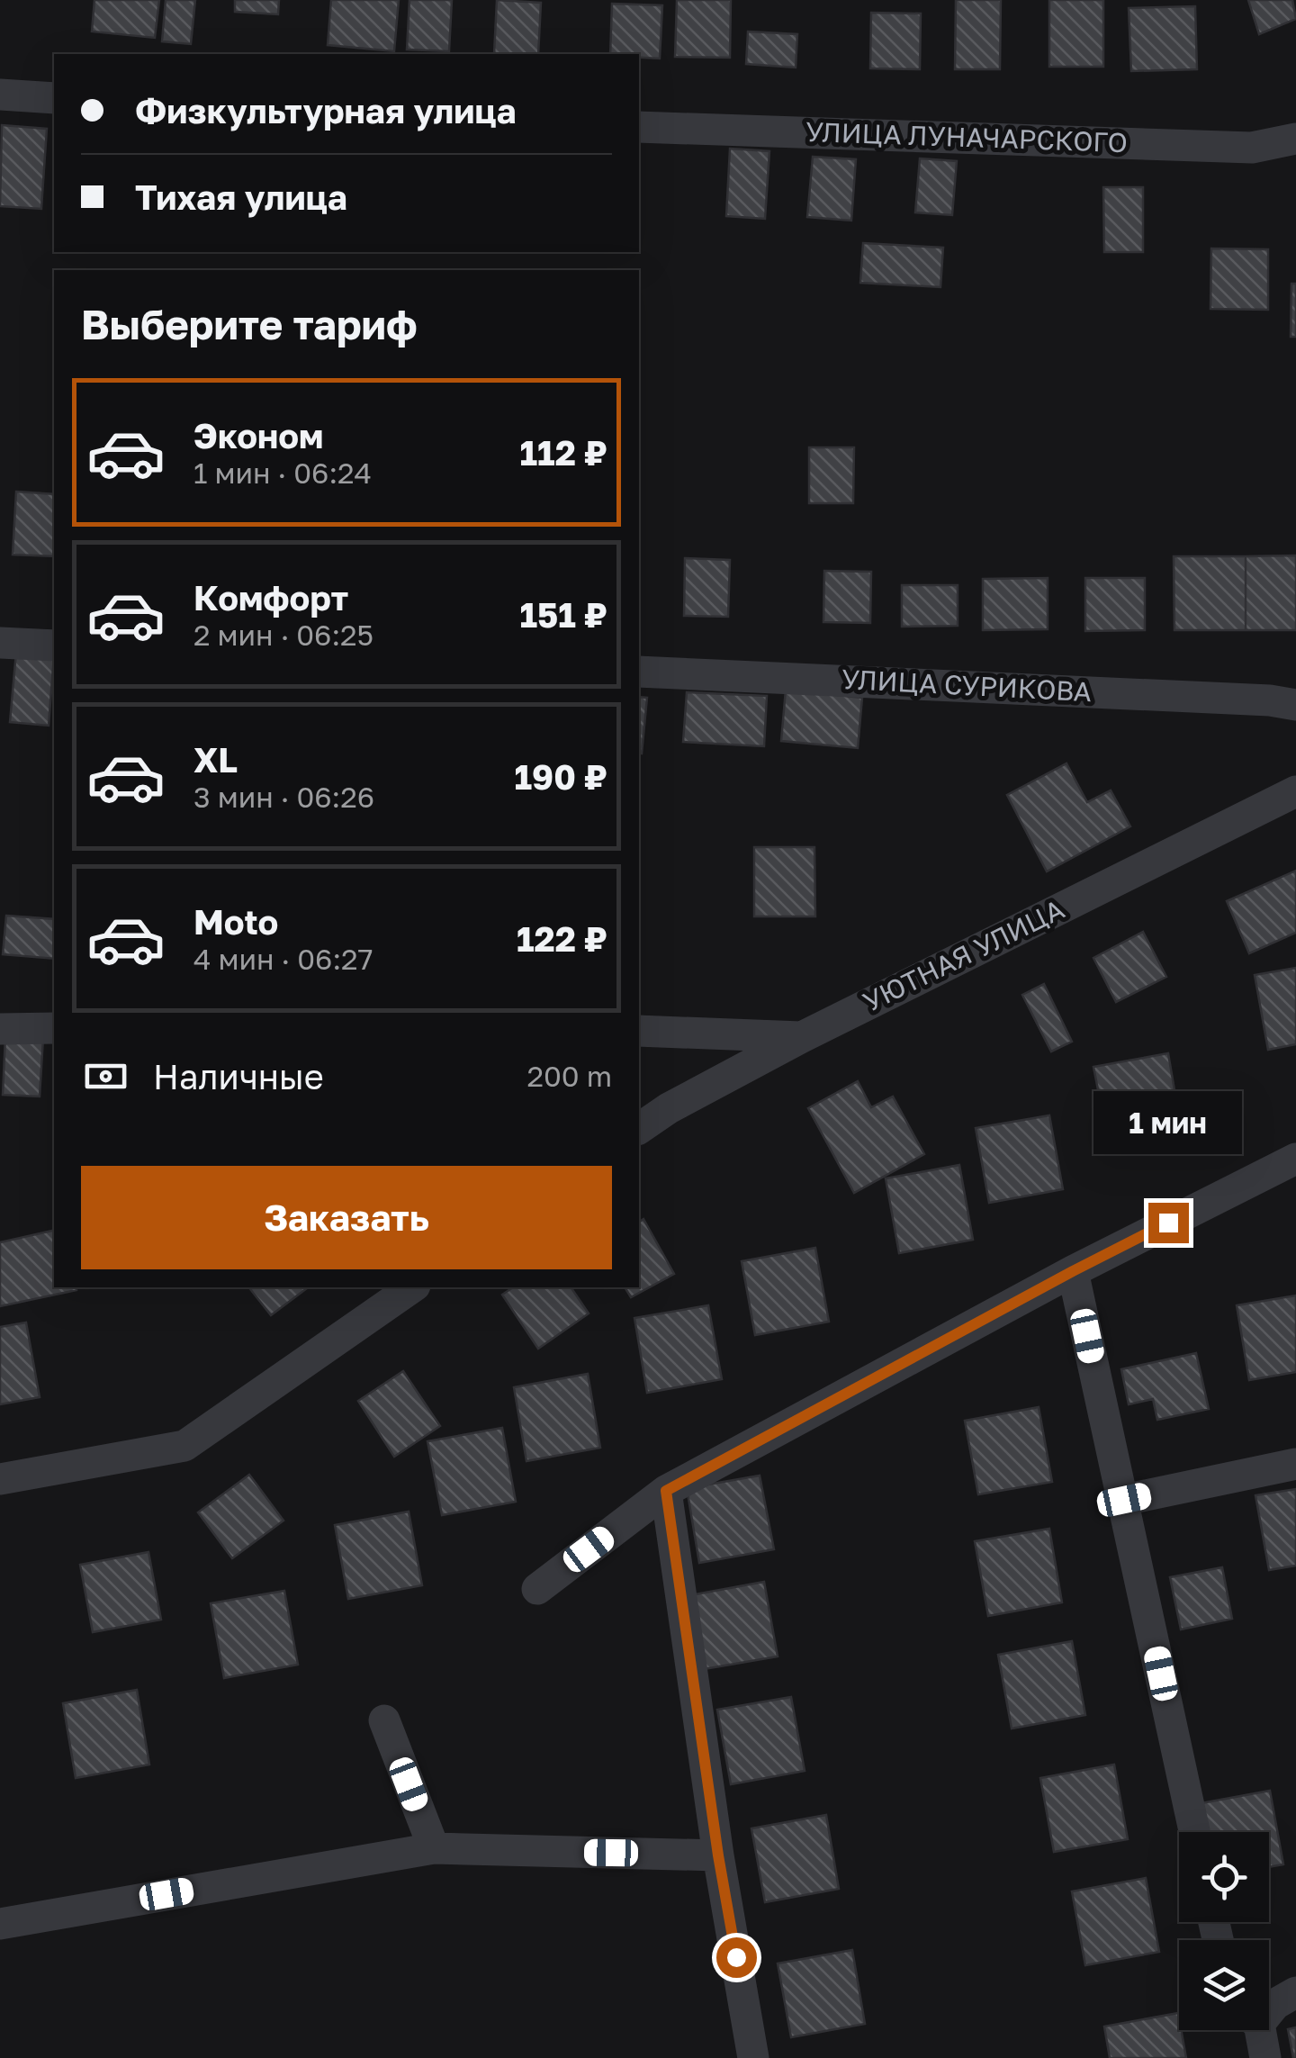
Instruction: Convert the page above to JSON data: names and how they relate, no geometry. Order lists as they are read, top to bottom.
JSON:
{
  "streets": {
    "street": ["УЛИЦА ЛУНАЧАРСКОГО", "УЛИЦА СУРИКОВА", "УЮТНАЯ УЛИЦА"]
  },
  "page": {
    "banner": ["Физкультурная улица", "Тихая улица"],
    "heading": "Выберите тариф",
    "list": [
      {
        "name": "Эконом",
        "note": "1 мин · 06:24",
        "value": "112 ₽"
      },
      {
        "name": "Комфорт",
        "note": "2 мин · 06:25",
        "value": "151 ₽"
      },
      {
        "name": "XL",
        "note": "3 мин · 06:26",
        "value": "190 ₽"
      },
      {
        "name": "Moto",
        "note": "4 мин · 06:27",
        "value": "122 ₽"
      }
    ],
    "pay": ["Наличные", "200 m"],
    "bubble": "1 мин",
    "buttons": "Заказать"
  }
}
